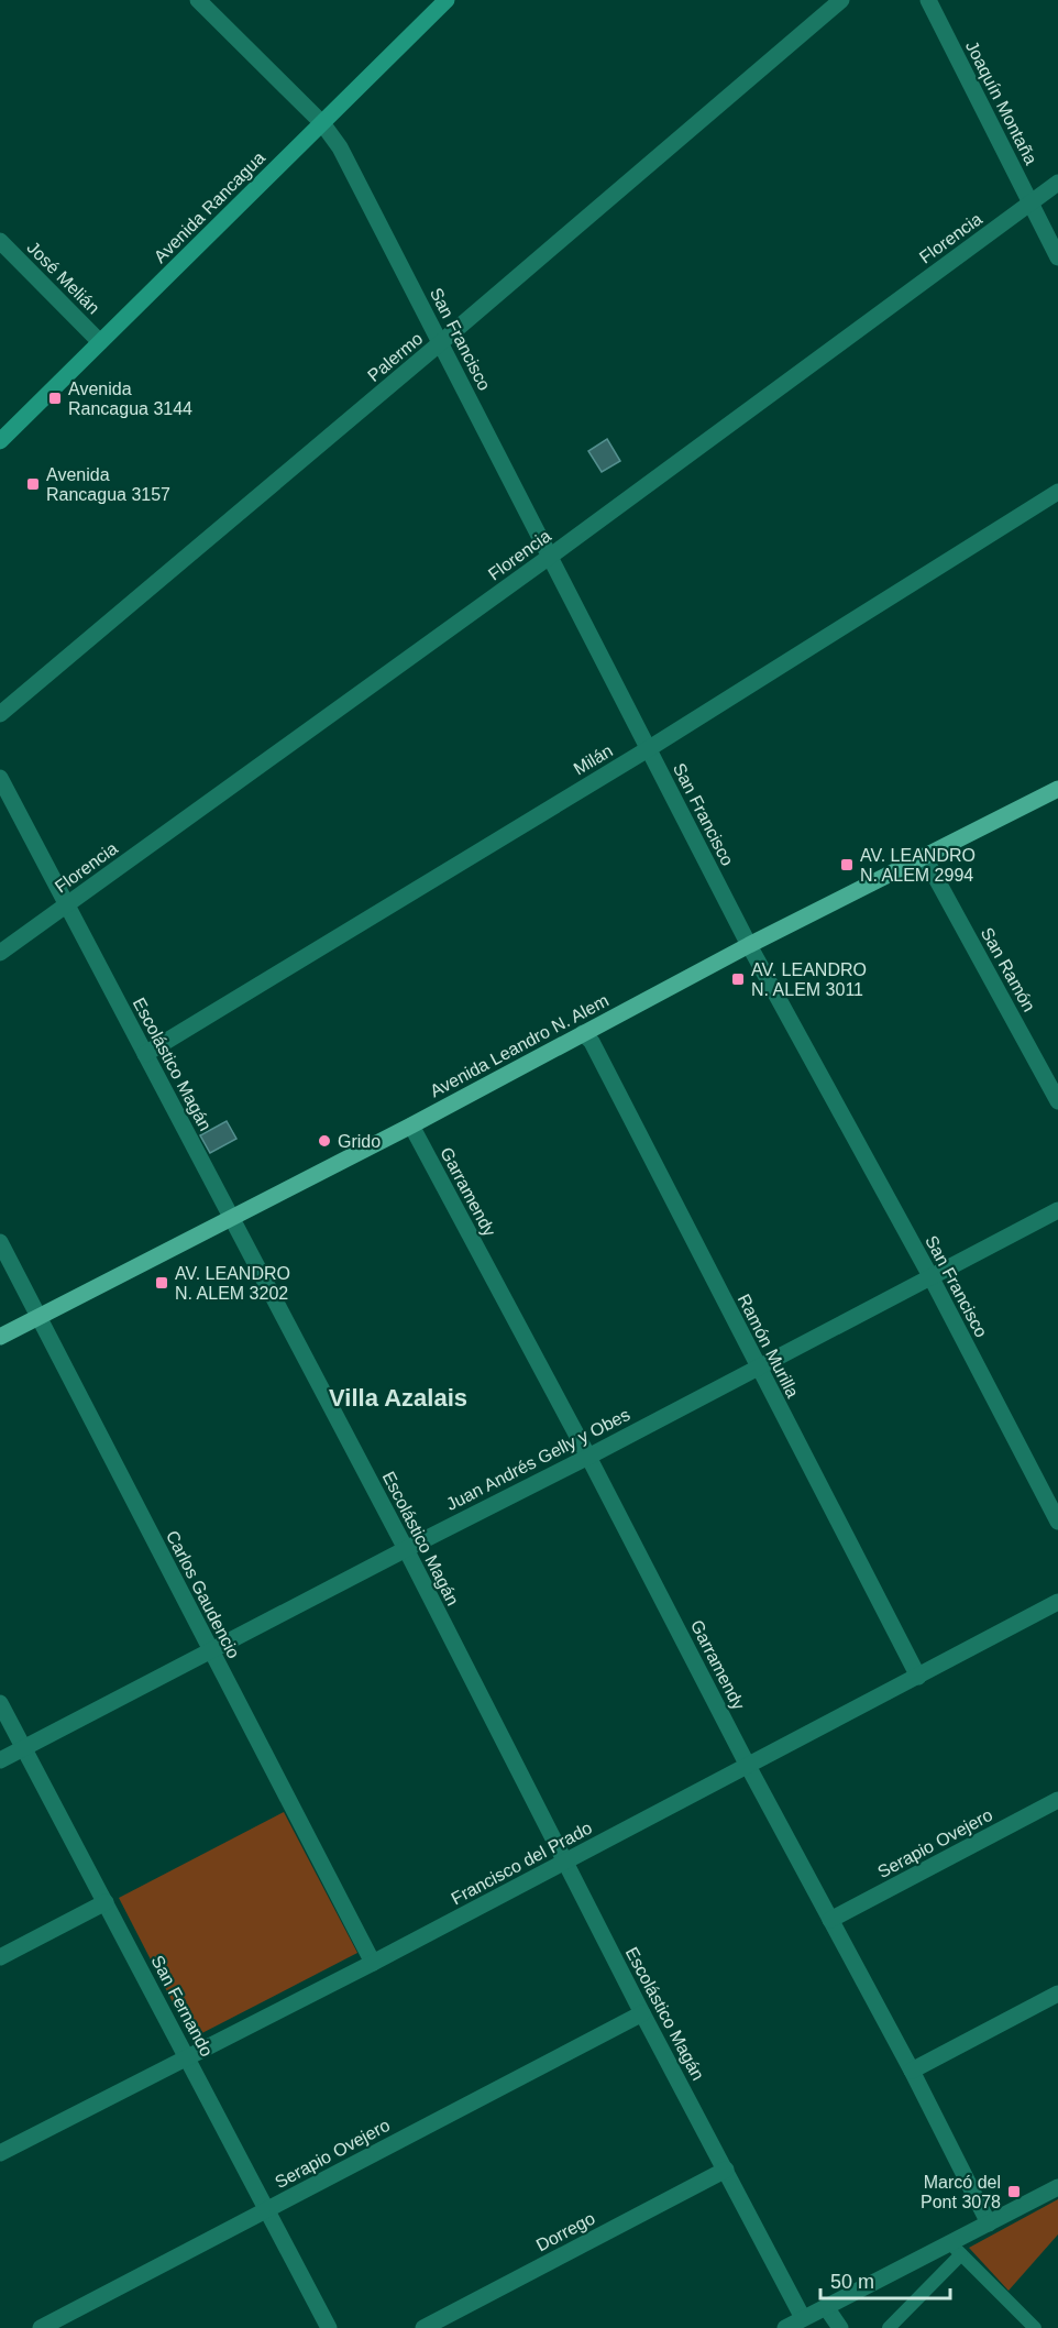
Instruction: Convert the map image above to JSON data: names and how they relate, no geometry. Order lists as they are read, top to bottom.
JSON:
{
  "streets": {
    "main road": ["Avenida Rancagua", "Avenida Leandro N. Alem"],
    "street": [
      "Joaquín Montaña",
      "Florencia",
      "José Melián",
      "San Francisco",
      "Palermo",
      "Milán",
      "San Ramón",
      "Escolástico Magán",
      "Garramendy",
      "Ramón Murilla",
      "Juan Andrés Gelly y Obes",
      "Carlos Gaudencio",
      "Serapio Ovejero",
      "Francisco del Prado",
      "San Fernando",
      "Dorrego"
    ]
  },
  "crossings": [
    ["Joaquín Montaña", "Florencia"],
    ["Avenida Rancagua", "José Melián"],
    ["Avenida Rancagua", "San Francisco"],
    ["Florencia", "San Francisco"],
    ["Florencia", "Escolástico Magán"],
    ["San Francisco", "Palermo"],
    ["San Francisco", "Milán"],
    ["San Francisco", "Avenida Leandro N. Alem"],
    ["San Francisco", "Juan Andrés Gelly y Obes"],
    ["Milán", "Escolástico Magán"],
    ["San Ramón", "Avenida Leandro N. Alem"],
    ["Avenida Leandro N. Alem", "Escolástico Magán"],
    ["Avenida Leandro N. Alem", "Garramendy"],
    ["Avenida Leandro N. Alem", "Ramón Murilla"],
    ["Avenida Leandro N. Alem", "Carlos Gaudencio"],
    ["Escolástico Magán", "Juan Andrés Gelly y Obes"],
    ["Escolástico Magán", "Serapio Ovejero"],
    ["Escolástico Magán", "Francisco del Prado"],
    ["Escolástico Magán", "Dorrego"],
    ["Garramendy", "Juan Andrés Gelly y Obes"],
    ["Garramendy", "Serapio Ovejero"],
    ["Garramendy", "Francisco del Prado"],
    ["Ramón Murilla", "Juan Andrés Gelly y Obes"],
    ["Ramón Murilla", "Francisco del Prado"],
    ["Juan Andrés Gelly y Obes", "Carlos Gaudencio"],
    ["Juan Andrés Gelly y Obes", "San Fernando"],
    ["Carlos Gaudencio", "Francisco del Prado"],
    ["Serapio Ovejero", "San Fernando"],
    ["Francisco del Prado", "San Fernando"]
  ],
  "districts": ["Villa Azalais"],
  "places": {
    "transit": [
      "Avenida Rancagua 3144",
      "Avenida Rancagua 3157",
      "AV. LEANDRO N. ALEM 2994",
      "AV. LEANDRO N. ALEM 3011",
      "AV. LEANDRO N. ALEM 3202",
      "Marcó del Pont 3078"
    ],
    "other": ["Grido"]
  },
  "scale_bar": "50 m"
}
